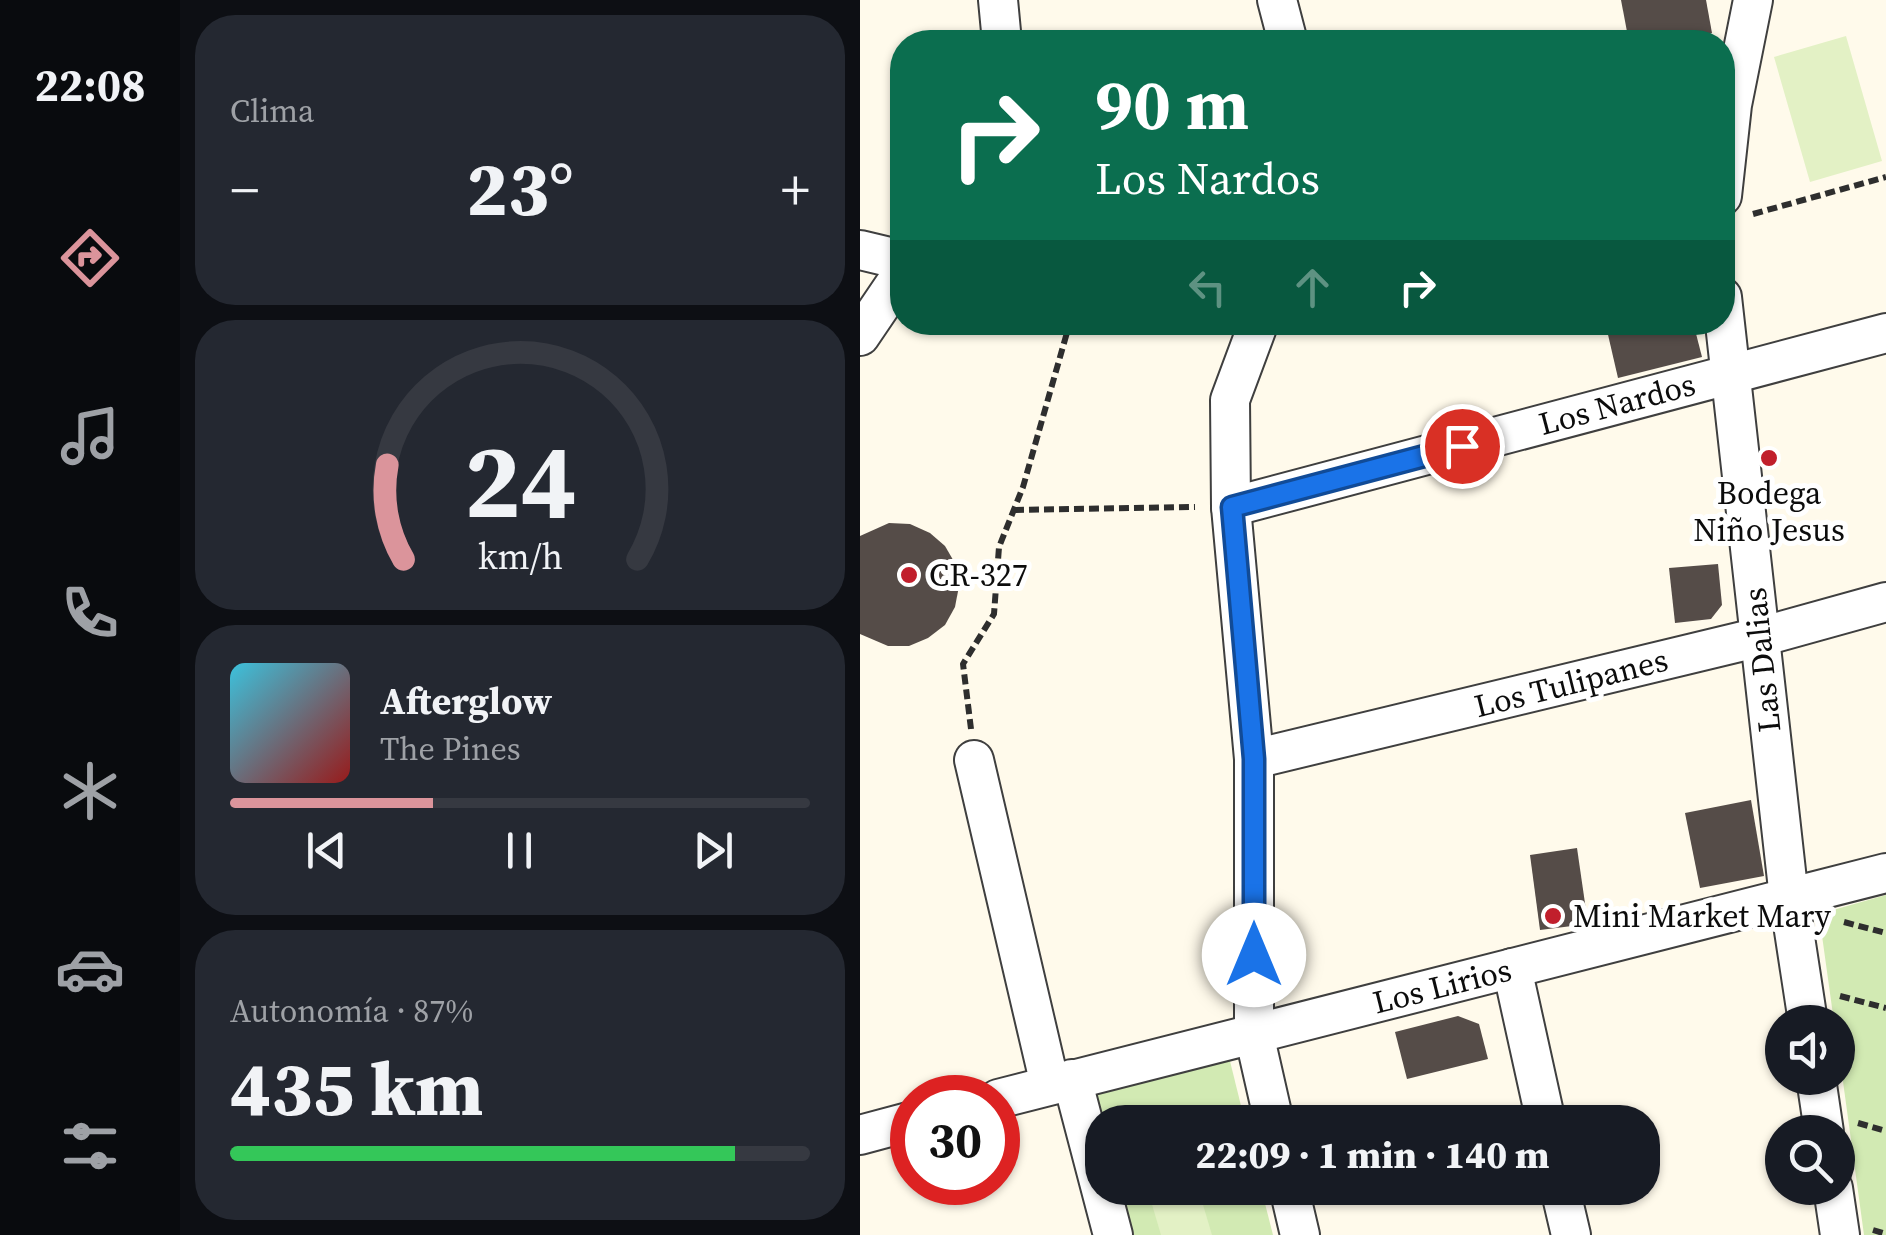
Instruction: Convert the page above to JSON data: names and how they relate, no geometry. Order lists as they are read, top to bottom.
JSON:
{
  "streets": {
    "street": [
      "Los Nardos",
      "Las Dalias",
      "Los Tulipanes",
      "Los Lirios"
    ]
  },
  "crossings": [
    ["Los Nardos", "Las Dalias"],
    ["Las Dalias", "Los Tulipanes"],
    ["Las Dalias", "Los Lirios"]
  ],
  "places": ["Bodega Niño Jesus", "CR-327", "Mini Market Mary"],
  "page": {
    "tabs": "22:08",
    "tile": [
      "Clima",
      ["Autonomía · 87%", "435 km"]
    ],
    "turn": ["90 m", "Los Nardos"],
    "heat": ["−", "23°", "+"],
    "song": ["Afterglow", "The Pines"],
    "limit": "30",
    "trip": "22:09 · 1 min · 140 m",
    "gauge": ["24", "km/h"]
  }
}
